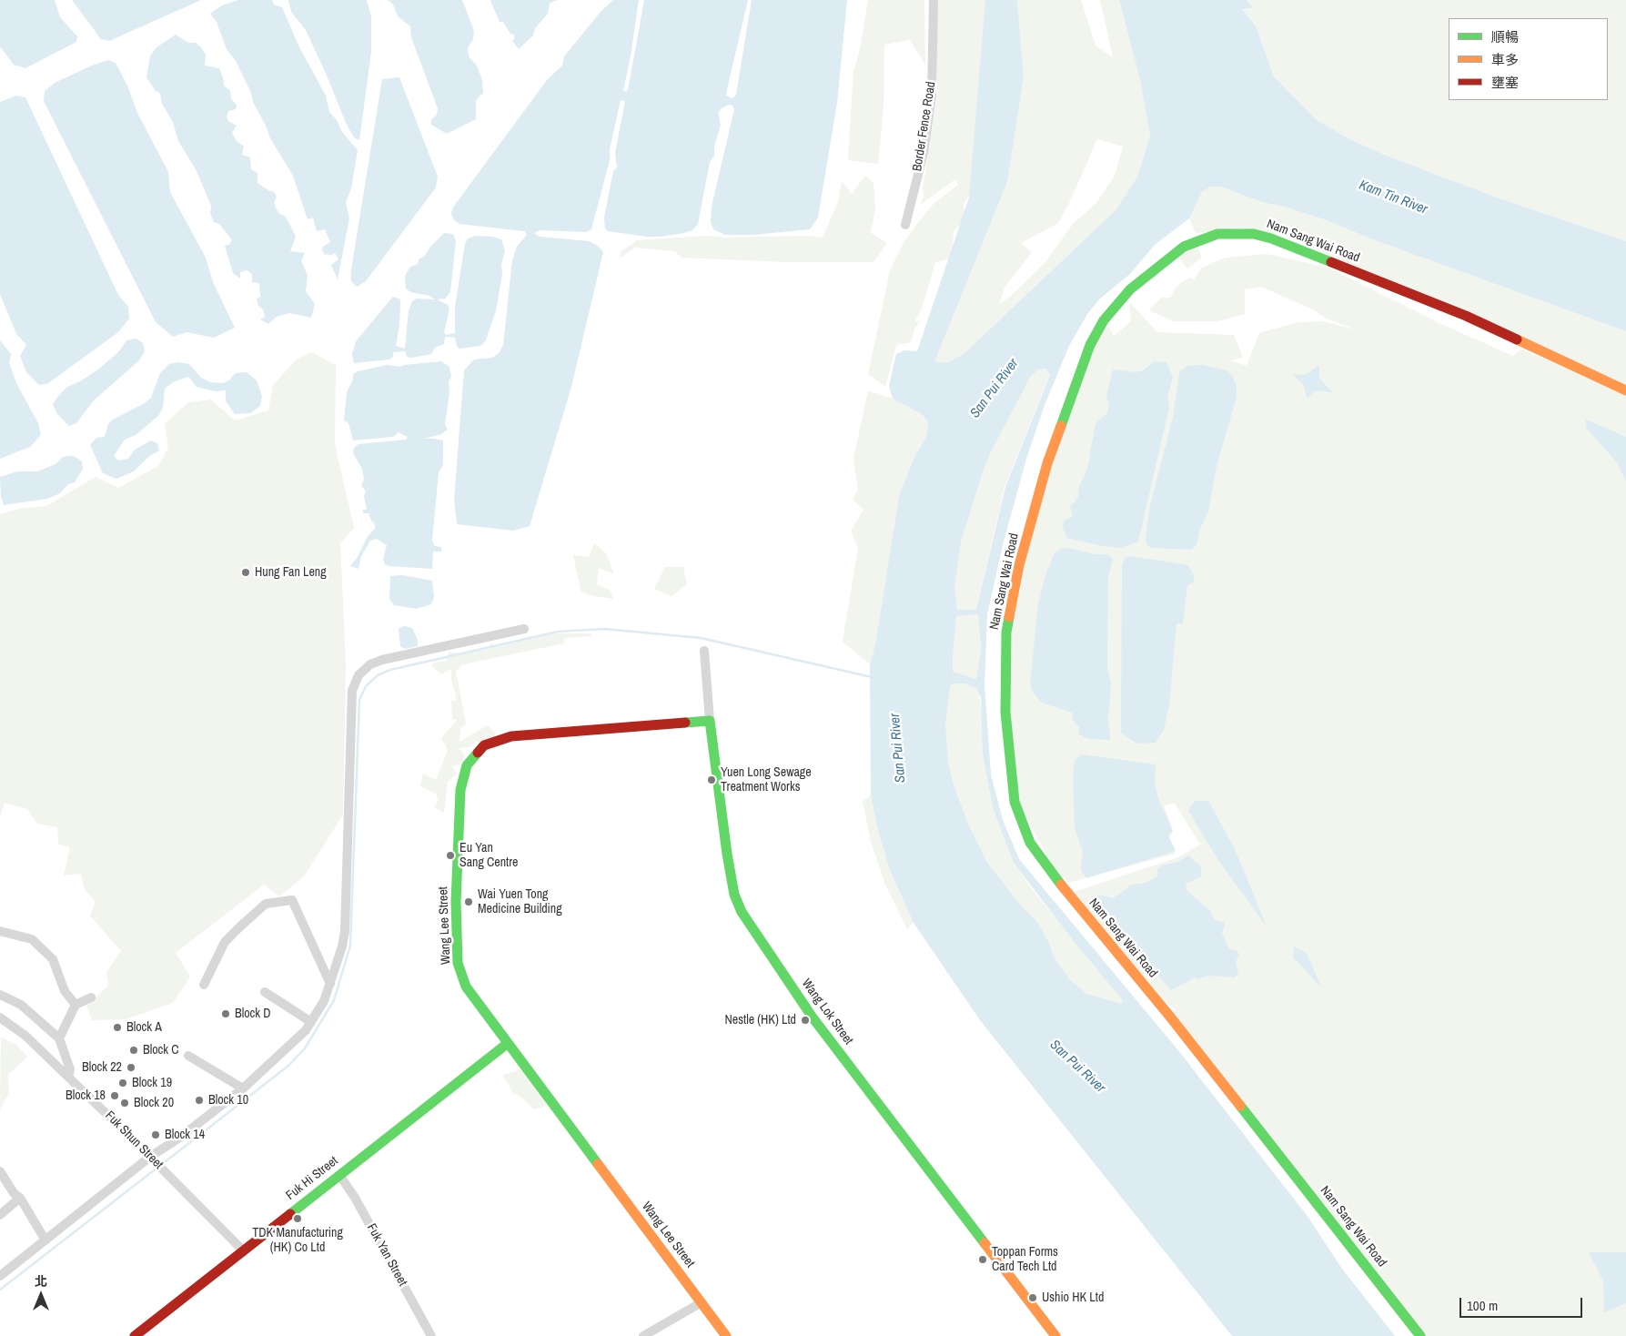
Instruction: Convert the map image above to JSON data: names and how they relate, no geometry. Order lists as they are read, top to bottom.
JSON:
{
  "streets": {
    "street": [
      "Border Fence Road",
      "Nam Sang Wai Road",
      "Wang Lee Street",
      "Wang Lok Street",
      "Fuk Shun Street",
      "Fuk Hi Street",
      "Fuk Yan Street"
    ]
  },
  "crossings": [
    ["Wang Lee Street", "Wang Lok Street"],
    ["Wang Lee Street", "Fuk Hi Street"],
    ["Fuk Shun Street", "Fuk Hi Street"],
    ["Fuk Hi Street", "Fuk Yan Street"]
  ],
  "water": ["Kam Tin River", "San Pui River"],
  "places": [
    "Hung Fan Leng",
    "Yuen Long Sewage Treatment Works",
    "Eu Yan Sang Centre",
    "Wai Yuen Tong Medicine Building",
    "Block D",
    "Nestle (HK) Ltd",
    "Block A",
    "Block C",
    "Block 22",
    "Block 19",
    "Block 18",
    "Block 10",
    "Block 20",
    "Block 14",
    "TDK Manufacturing (HK) Co Ltd",
    "Toppan Forms Card Tech Ltd",
    "Ushio HK Ltd"
  ],
  "legend": ["順暢", "車多", "壅塞"],
  "scale_bar": "100 m",
  "north": "top"
}
